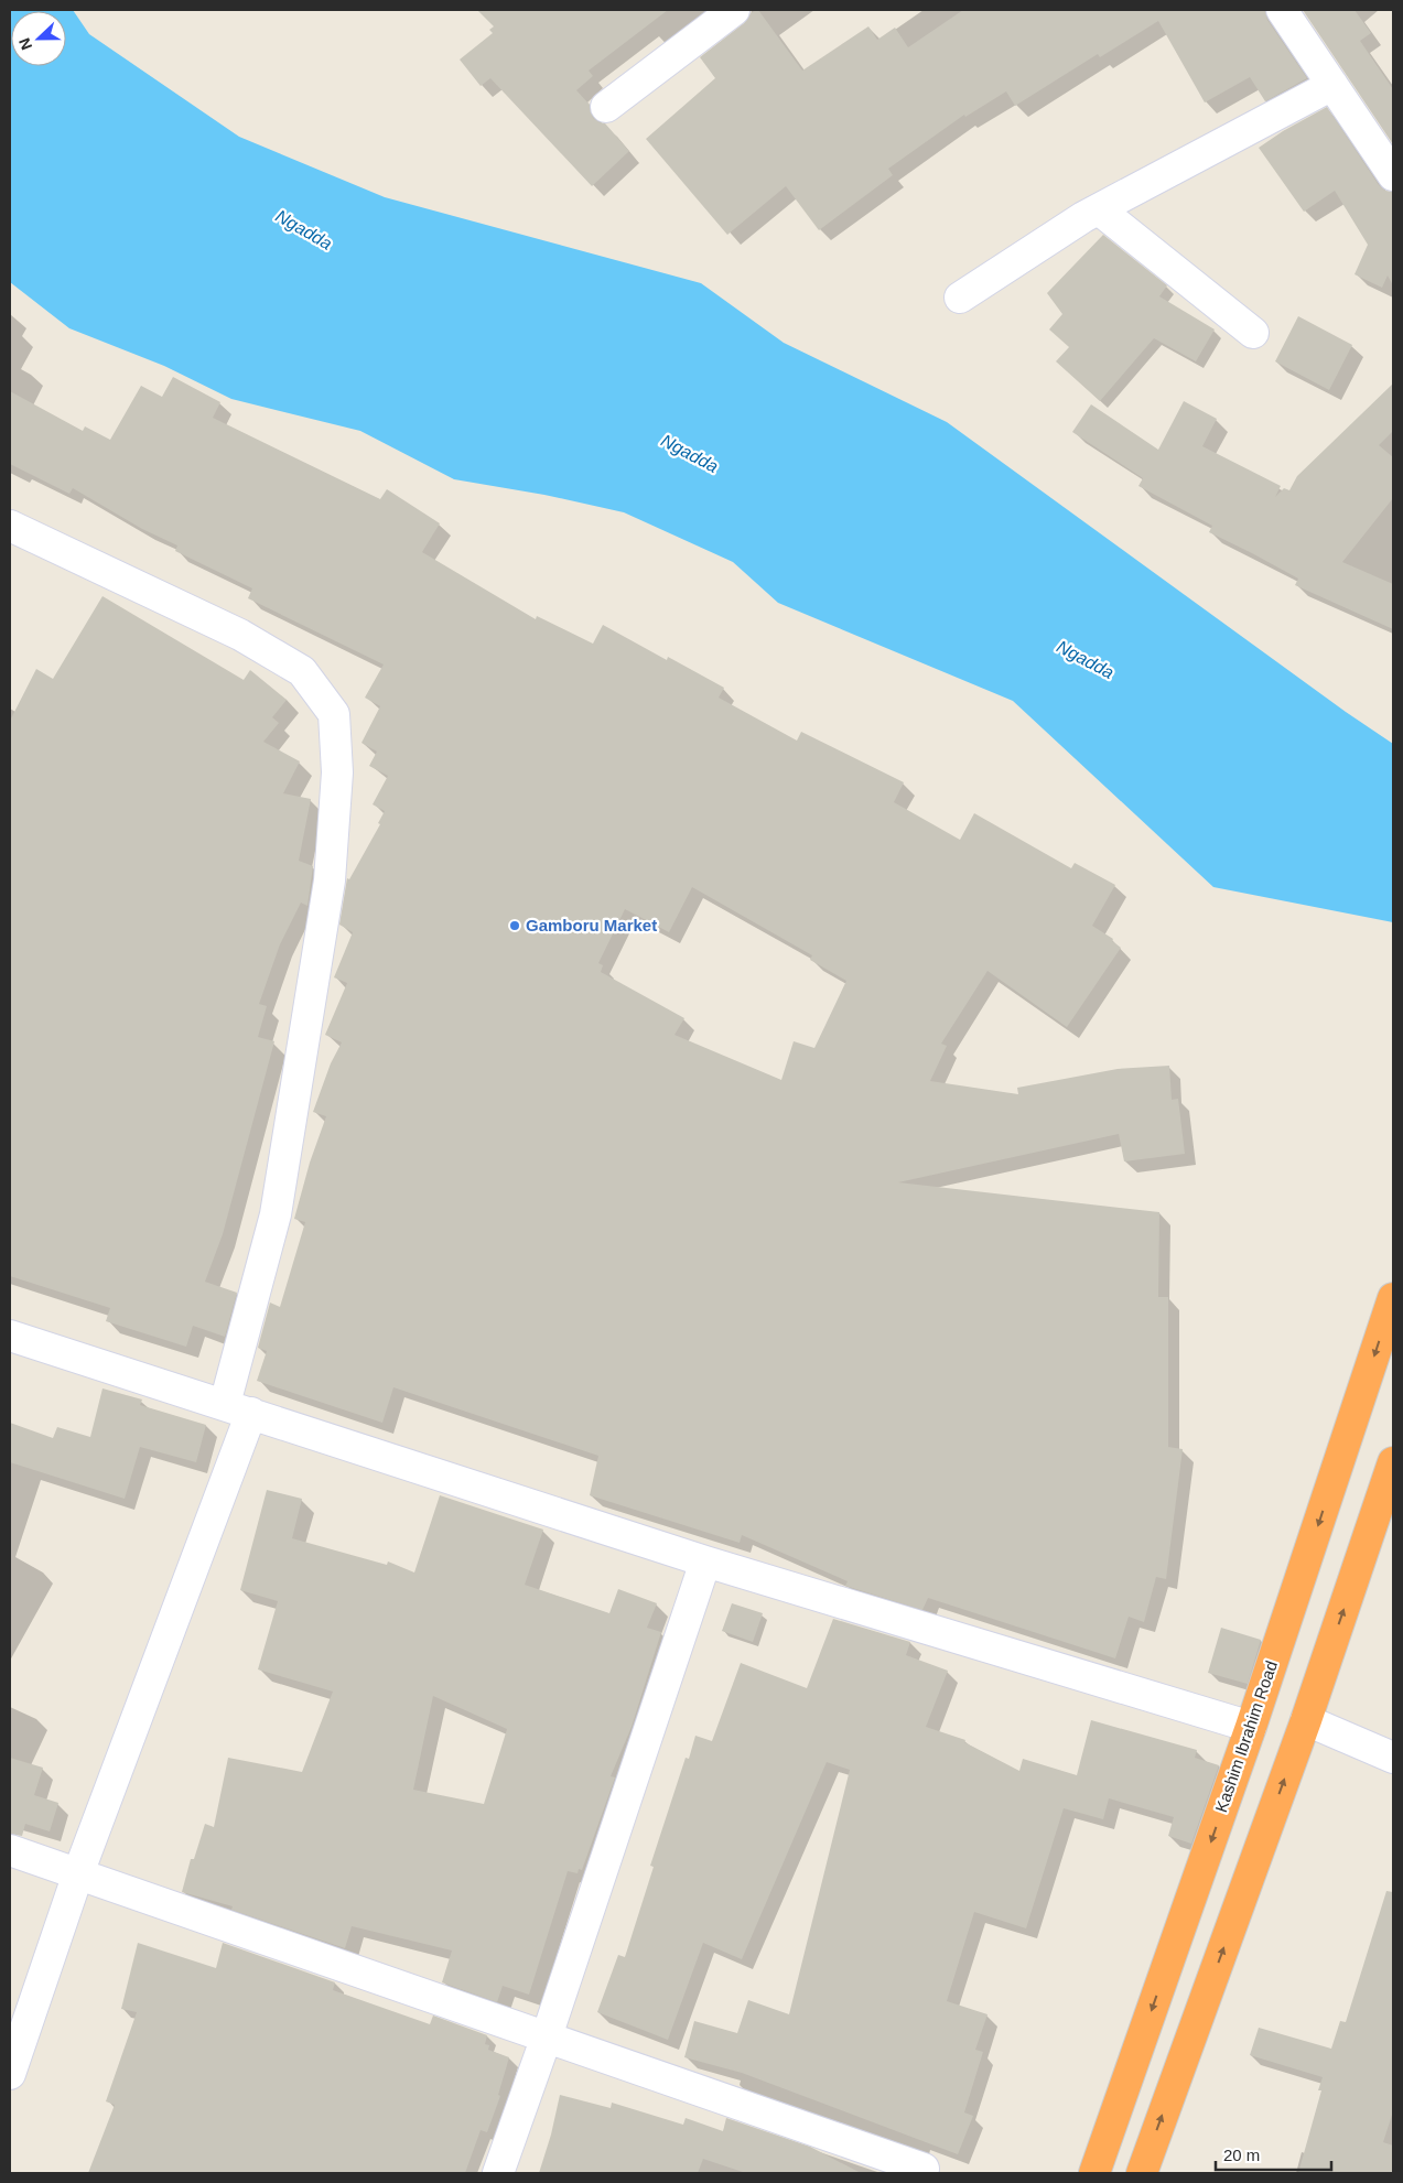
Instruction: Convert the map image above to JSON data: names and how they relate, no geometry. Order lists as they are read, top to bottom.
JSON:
{
  "streets": {
    "highway": ["Kashim Ibrahim Road"]
  },
  "water": ["Ngadda"],
  "places": ["Gamboru Market"],
  "scale_bar": "20 m",
  "north": "left"
}
